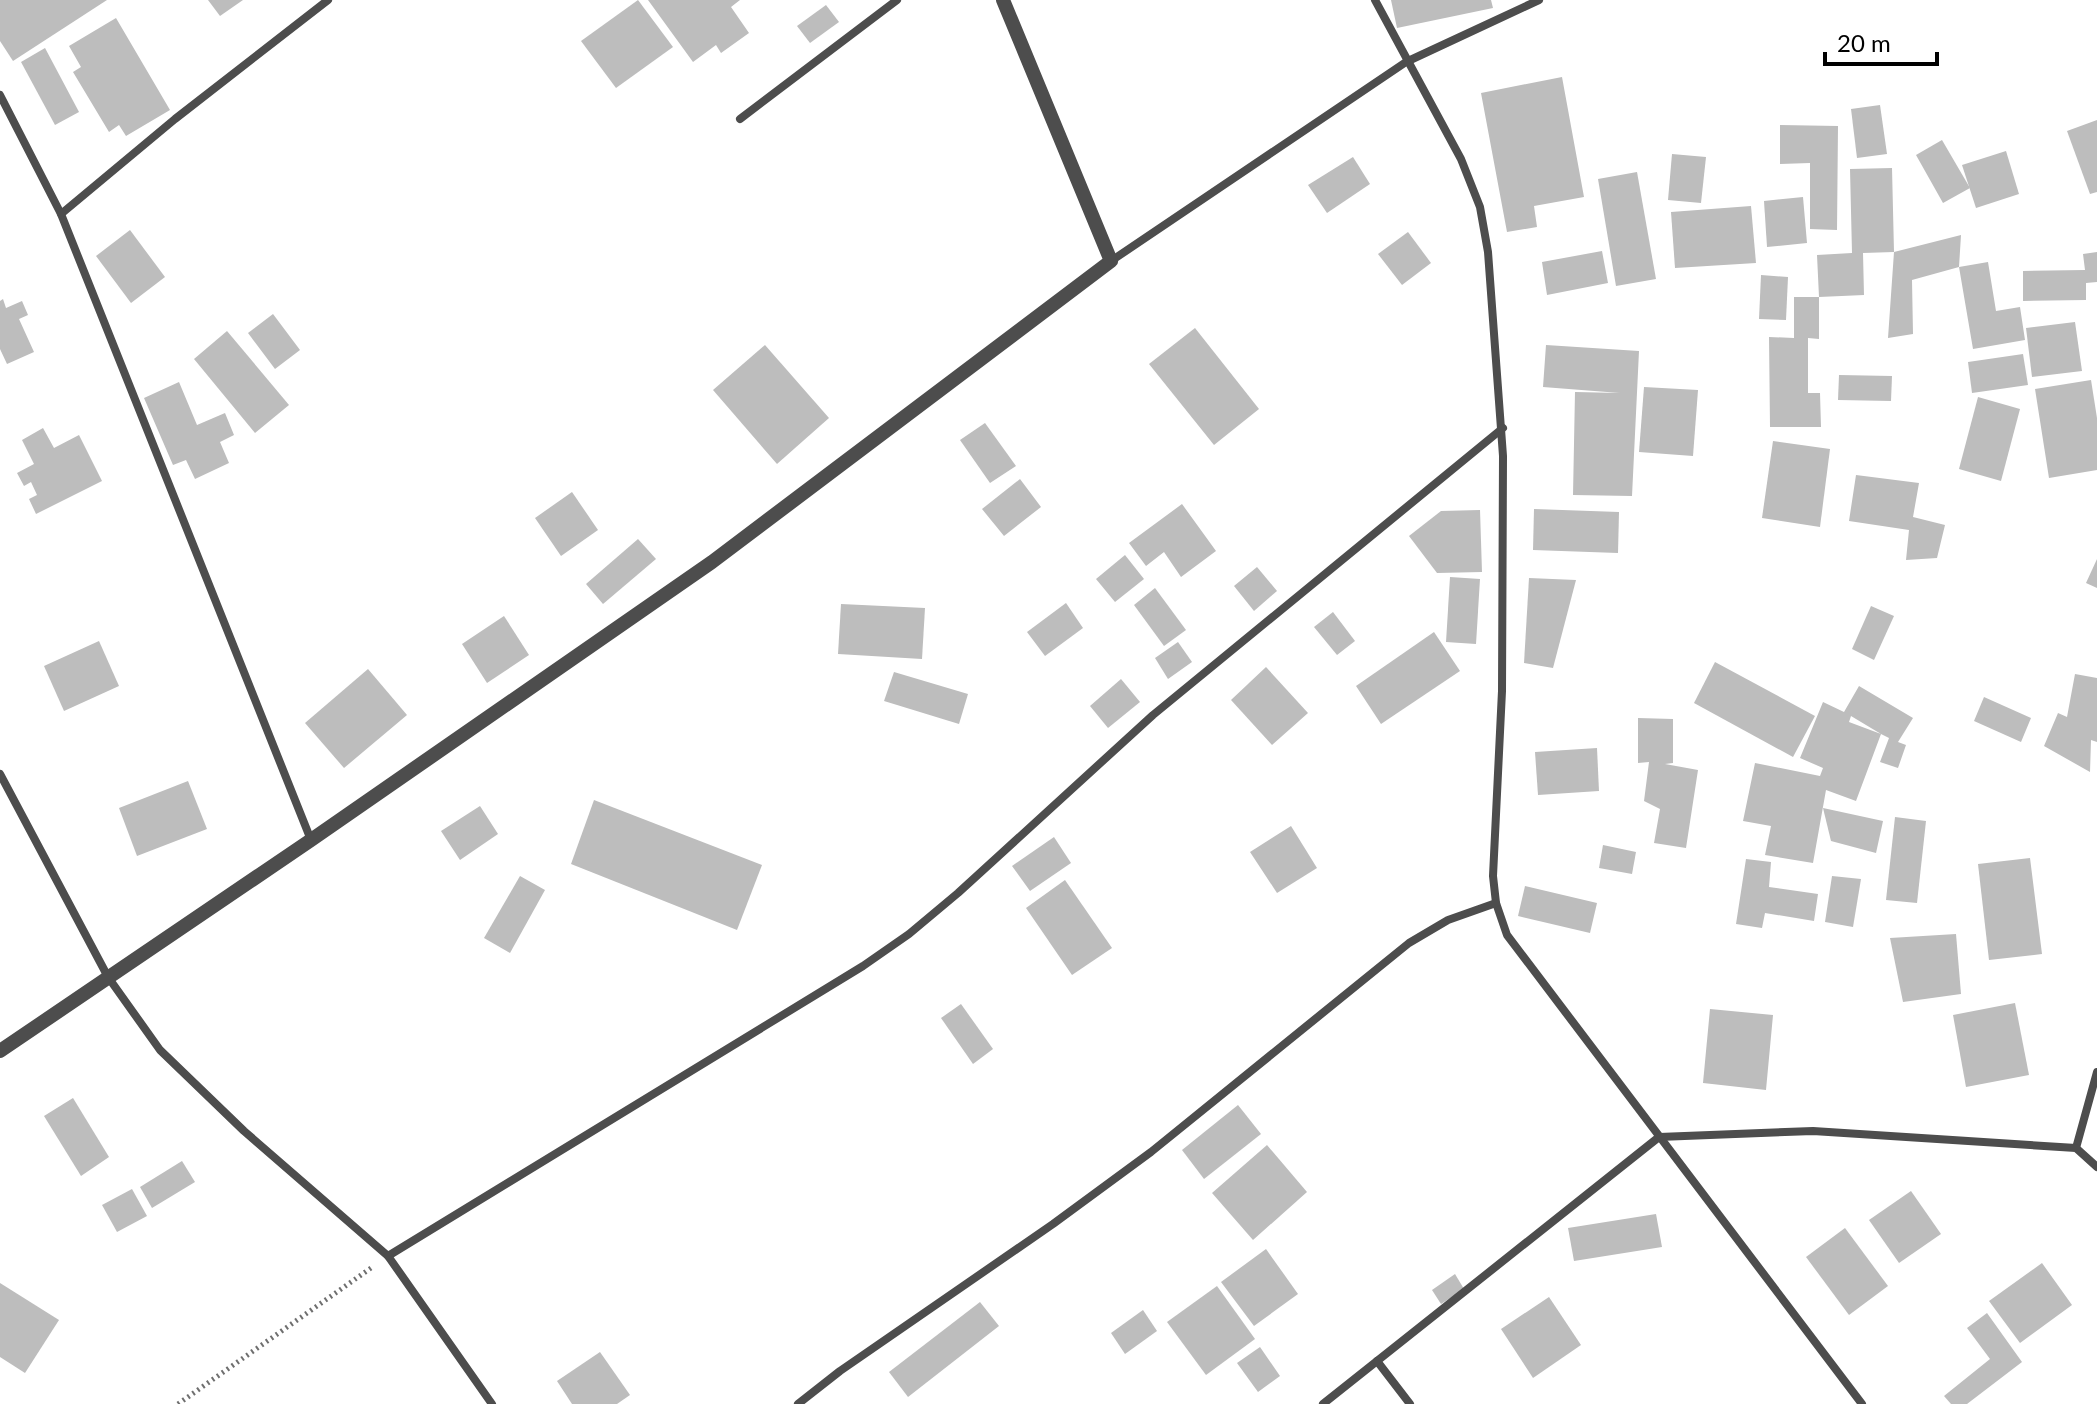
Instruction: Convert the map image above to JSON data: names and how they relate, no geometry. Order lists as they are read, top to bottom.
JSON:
{
  "scale_bar": "20 m"
}
